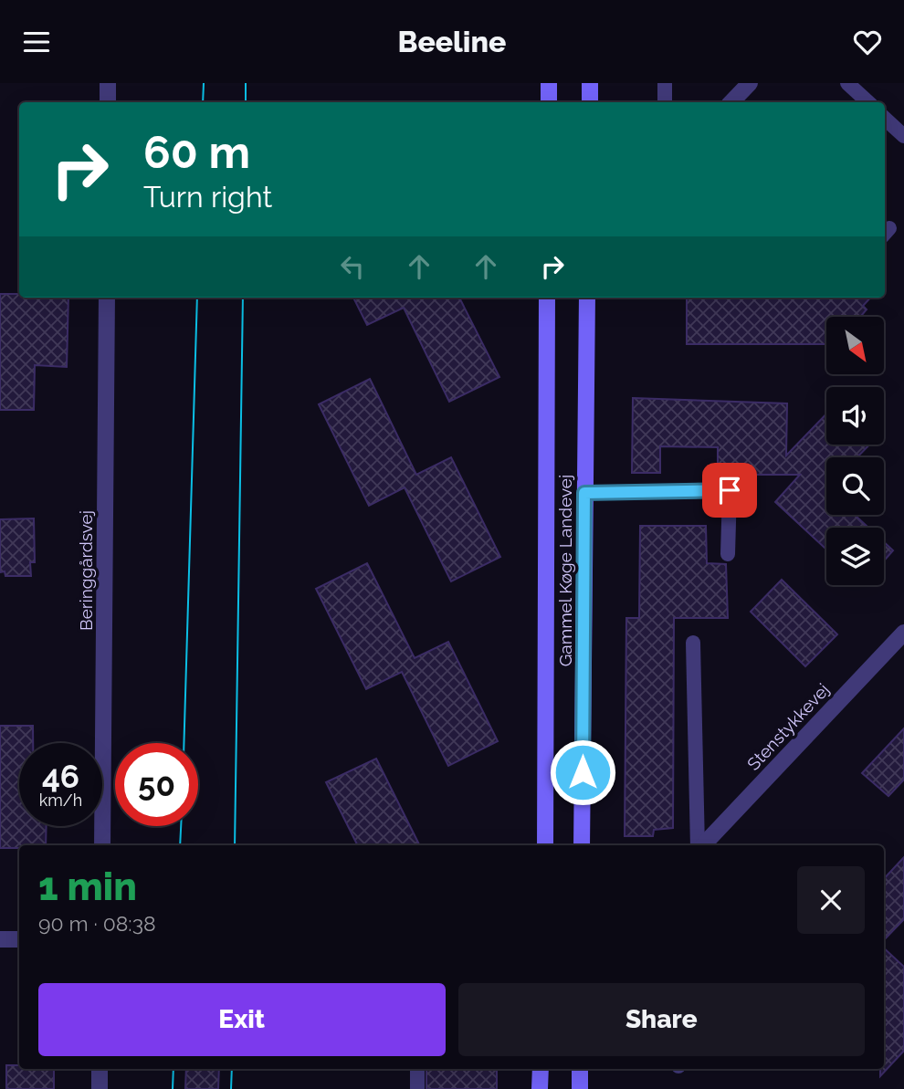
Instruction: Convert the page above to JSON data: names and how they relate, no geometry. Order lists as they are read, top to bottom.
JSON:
{
  "streets": {
    "main road": ["Gammel Køge Landevej"],
    "street": ["Beringgårdsvej", "Stenstykkevej"]
  },
  "north": "bottom right",
  "page": {
    "header": "Beeline",
    "turn": ["60 m", "Turn right"],
    "speed": "46 km/h",
    "limit": "50",
    "heading": ["1 min", "90 m · 08:38"],
    "buttons": ["Exit", "Share"]
  }
}
